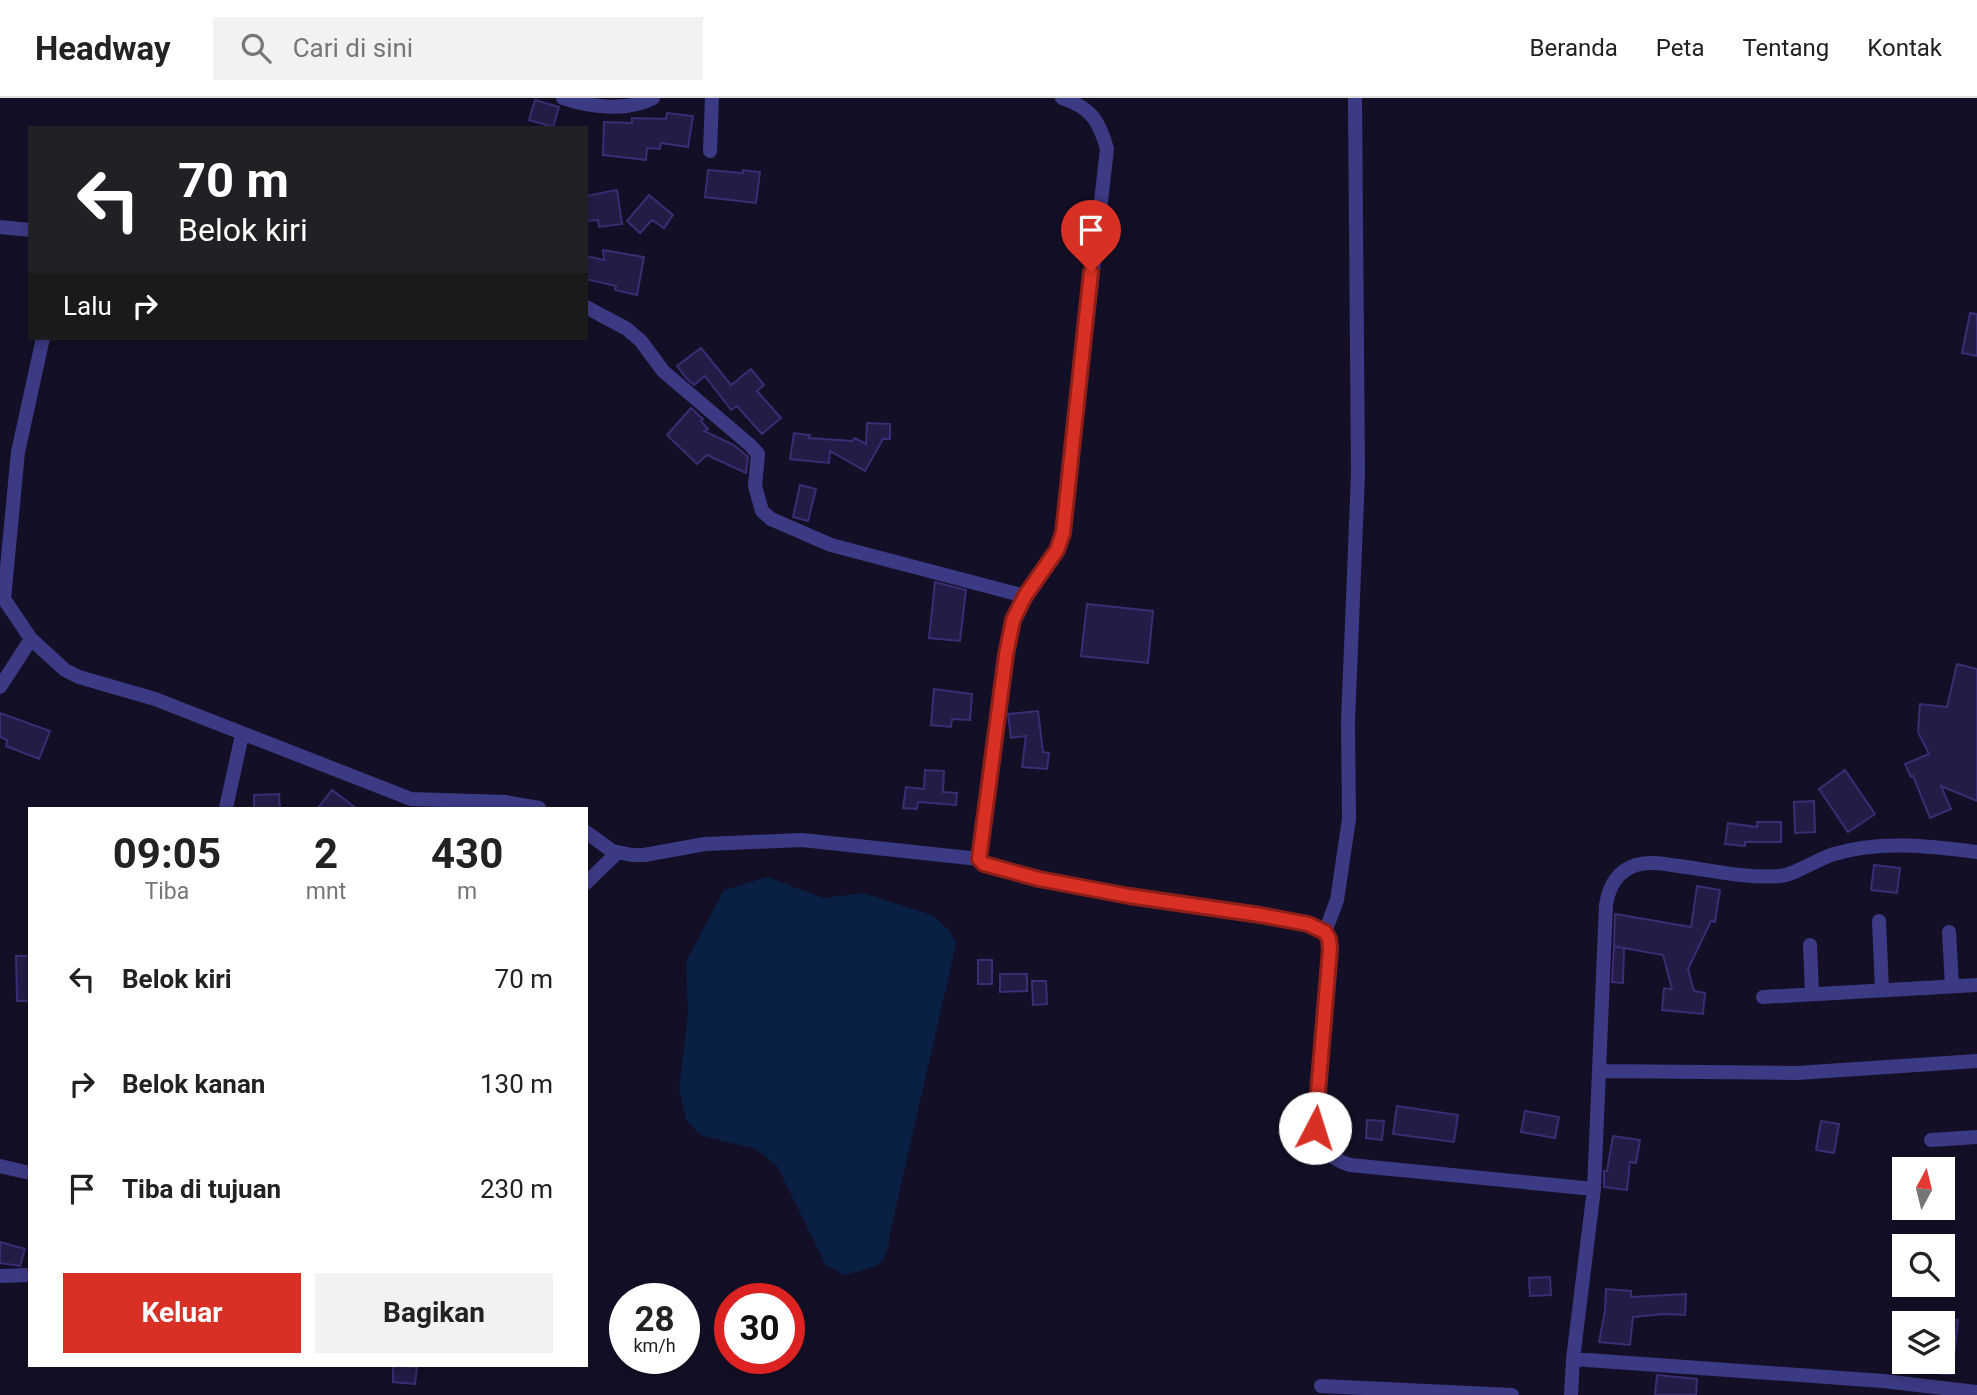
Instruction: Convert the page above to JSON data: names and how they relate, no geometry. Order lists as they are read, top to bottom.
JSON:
{
  "north": "top",
  "page": {
    "header": "Headway",
    "search": "Cari di sini",
    "nav": [
      "Beranda",
      "Peta",
      "Tentang",
      "Kontak"
    ],
    "turn": ["70 m", "Belok kiri"],
    "then": "Lalu",
    "eta": [
      "09:05",
      "Tiba",
      "2",
      "mnt",
      "430",
      "m"
    ],
    "list": [
      {
        "name": "Belok kiri",
        "value": "70 m"
      },
      {
        "name": "Belok kanan",
        "value": "130 m"
      },
      {
        "name": "Tiba di tujuan",
        "value": "230 m"
      }
    ],
    "buttons": ["Keluar", "Bagikan"],
    "speed": "28 km/h",
    "limit": "30"
  }
}
